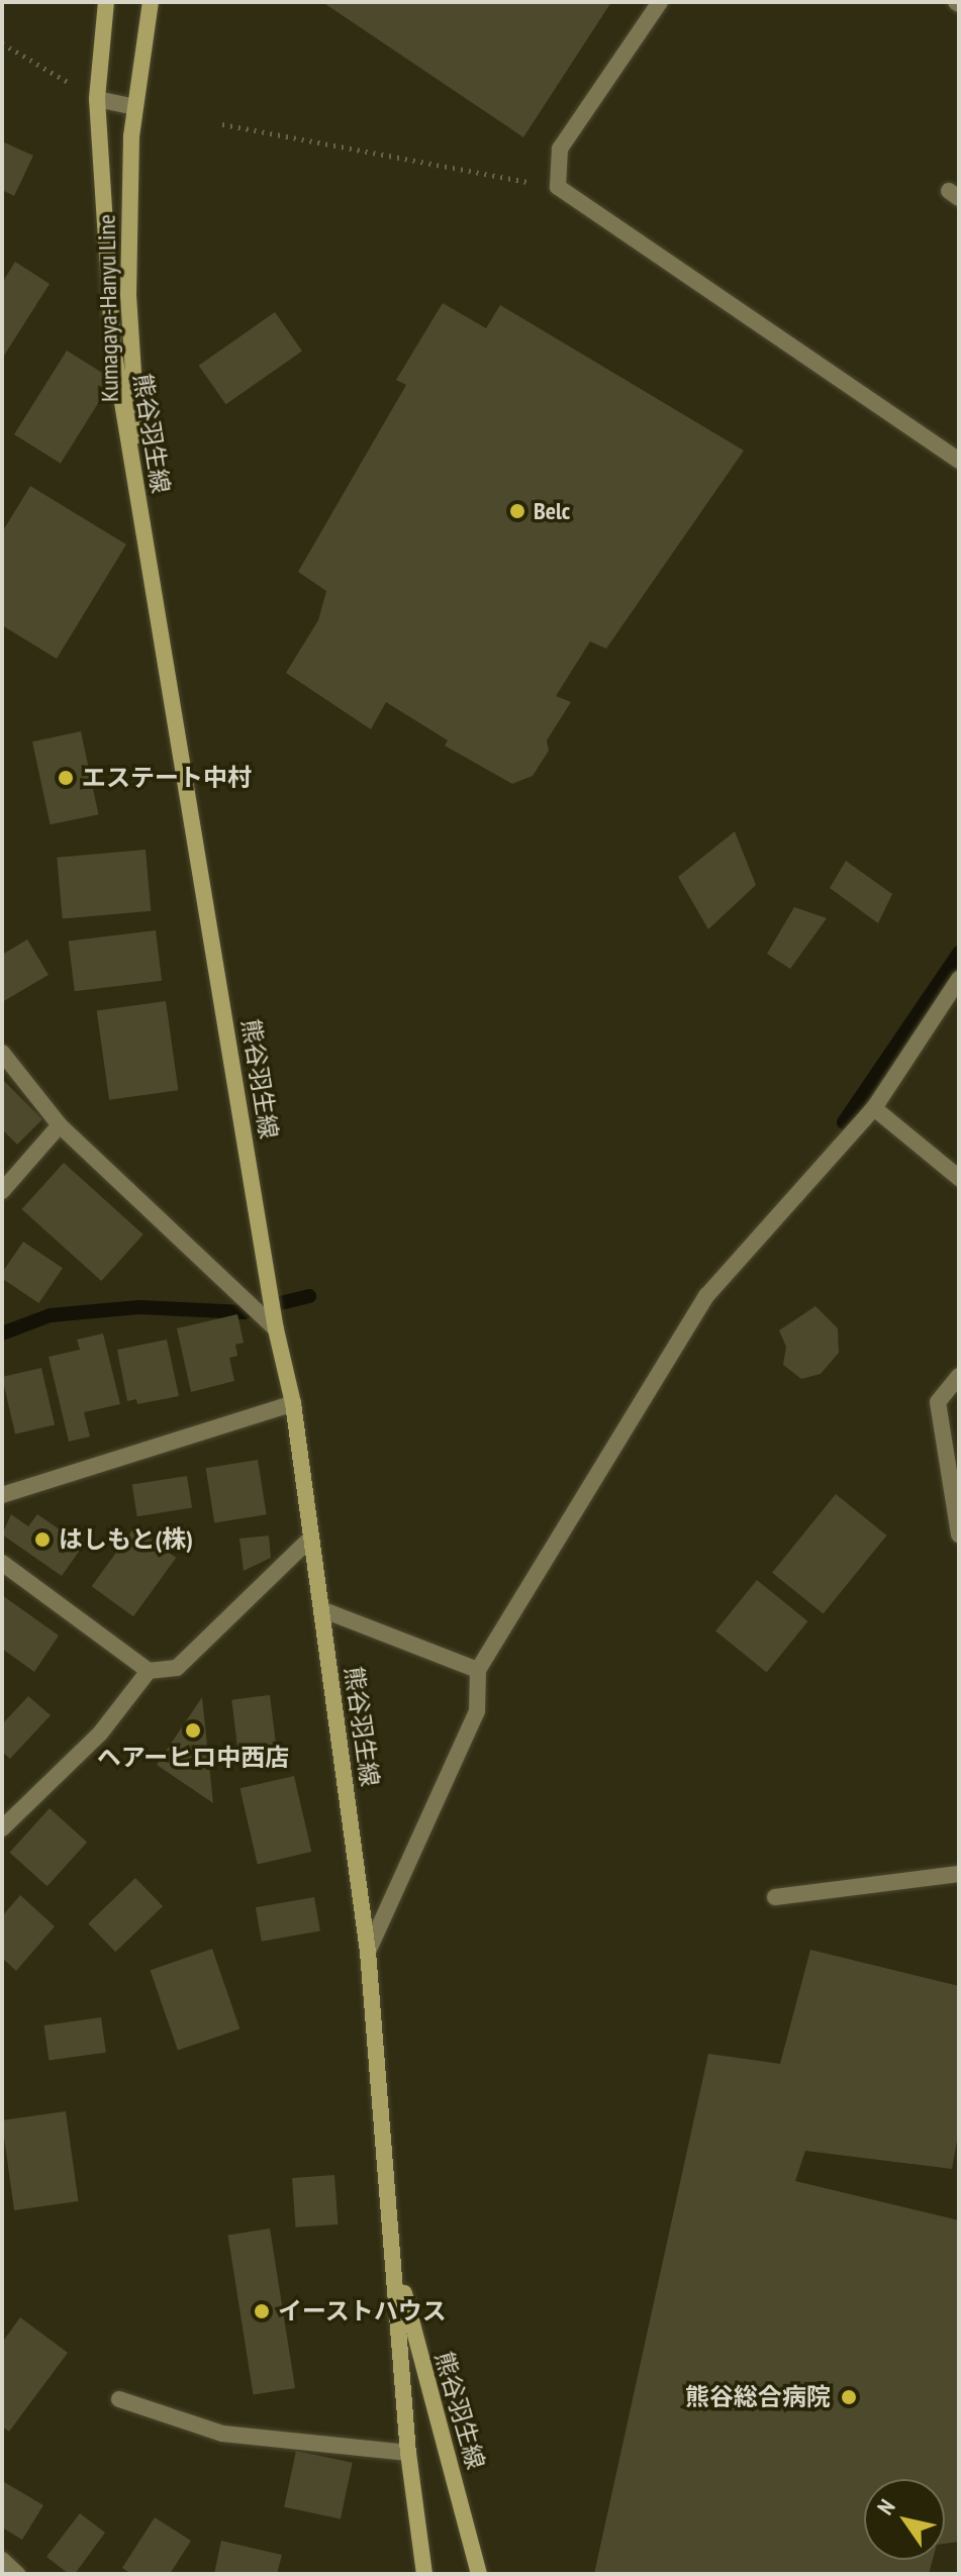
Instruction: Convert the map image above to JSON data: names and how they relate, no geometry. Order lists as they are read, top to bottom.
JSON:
{
  "streets": {
    "main road": ["Kumagaya-Hanyu Line", "熊谷羽生線"]
  },
  "crossings": [
    ["Kumagaya-Hanyu Line", "熊谷羽生線"]
  ],
  "places": [
    "Belc",
    "エステート中村",
    "はしもと(株)",
    "ヘアーヒロ中西店",
    "イーストハウス",
    "熊谷総合病院"
  ],
  "north": "top left"
}
